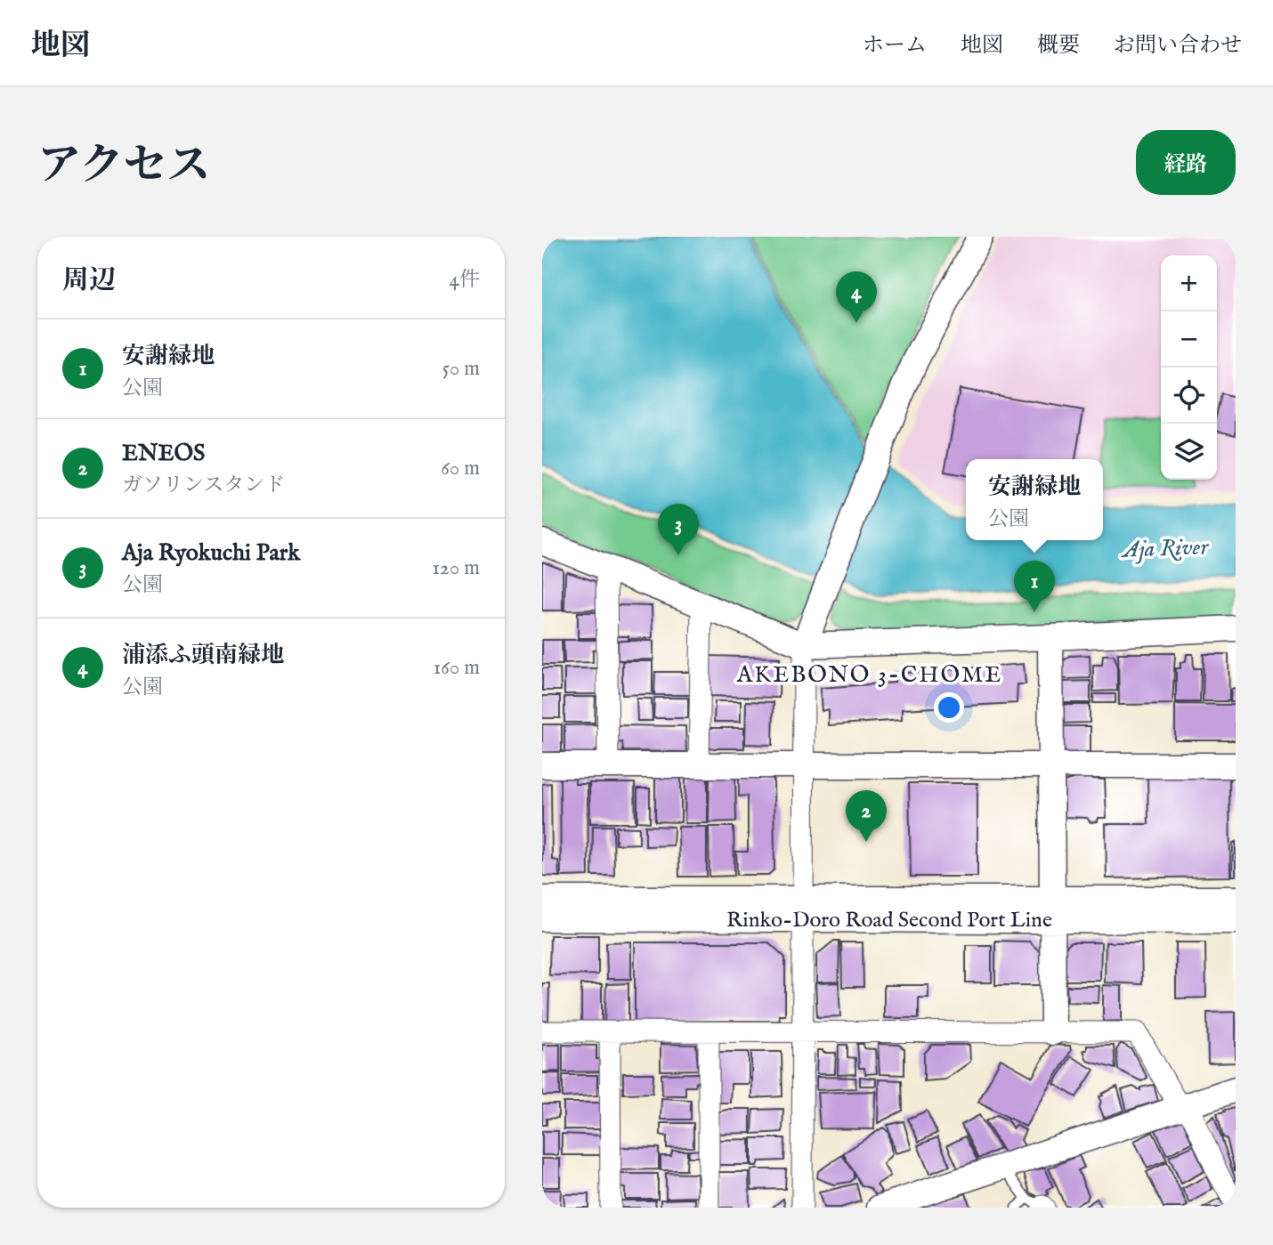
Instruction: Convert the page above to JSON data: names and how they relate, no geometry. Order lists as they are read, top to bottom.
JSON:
{
  "streets": {
    "street": ["Rinko-Doro Road Second Port Line"]
  },
  "districts": ["AKEBONO 3-CHOME"],
  "water": ["Aja River"],
  "page": {
    "header": "地図",
    "nav": [
      "ホーム",
      "地図",
      "概要",
      "お問い合わせ"
    ],
    "title": "アクセス",
    "buttons": "経路",
    "heading": ["周辺", "4件"],
    "map_buttons": ["+", "−"],
    "pins": [
      "4",
      "3",
      "1",
      "2"
    ],
    "list": [
      {
        "mark": "1",
        "name": "安謝緑地",
        "note": "公園",
        "value": "50 m"
      },
      {
        "mark": "2",
        "name": "ENEOS",
        "note": "ガソリンスタンド",
        "value": "60 m"
      },
      {
        "mark": "3",
        "name": "Aja Ryokuchi Park",
        "note": "公園",
        "value": "120 m"
      },
      {
        "mark": "4",
        "name": "浦添ふ頭南緑地",
        "note": "公園",
        "value": "160 m"
      }
    ],
    "popup": ["安謝緑地", "公園"]
  }
}
